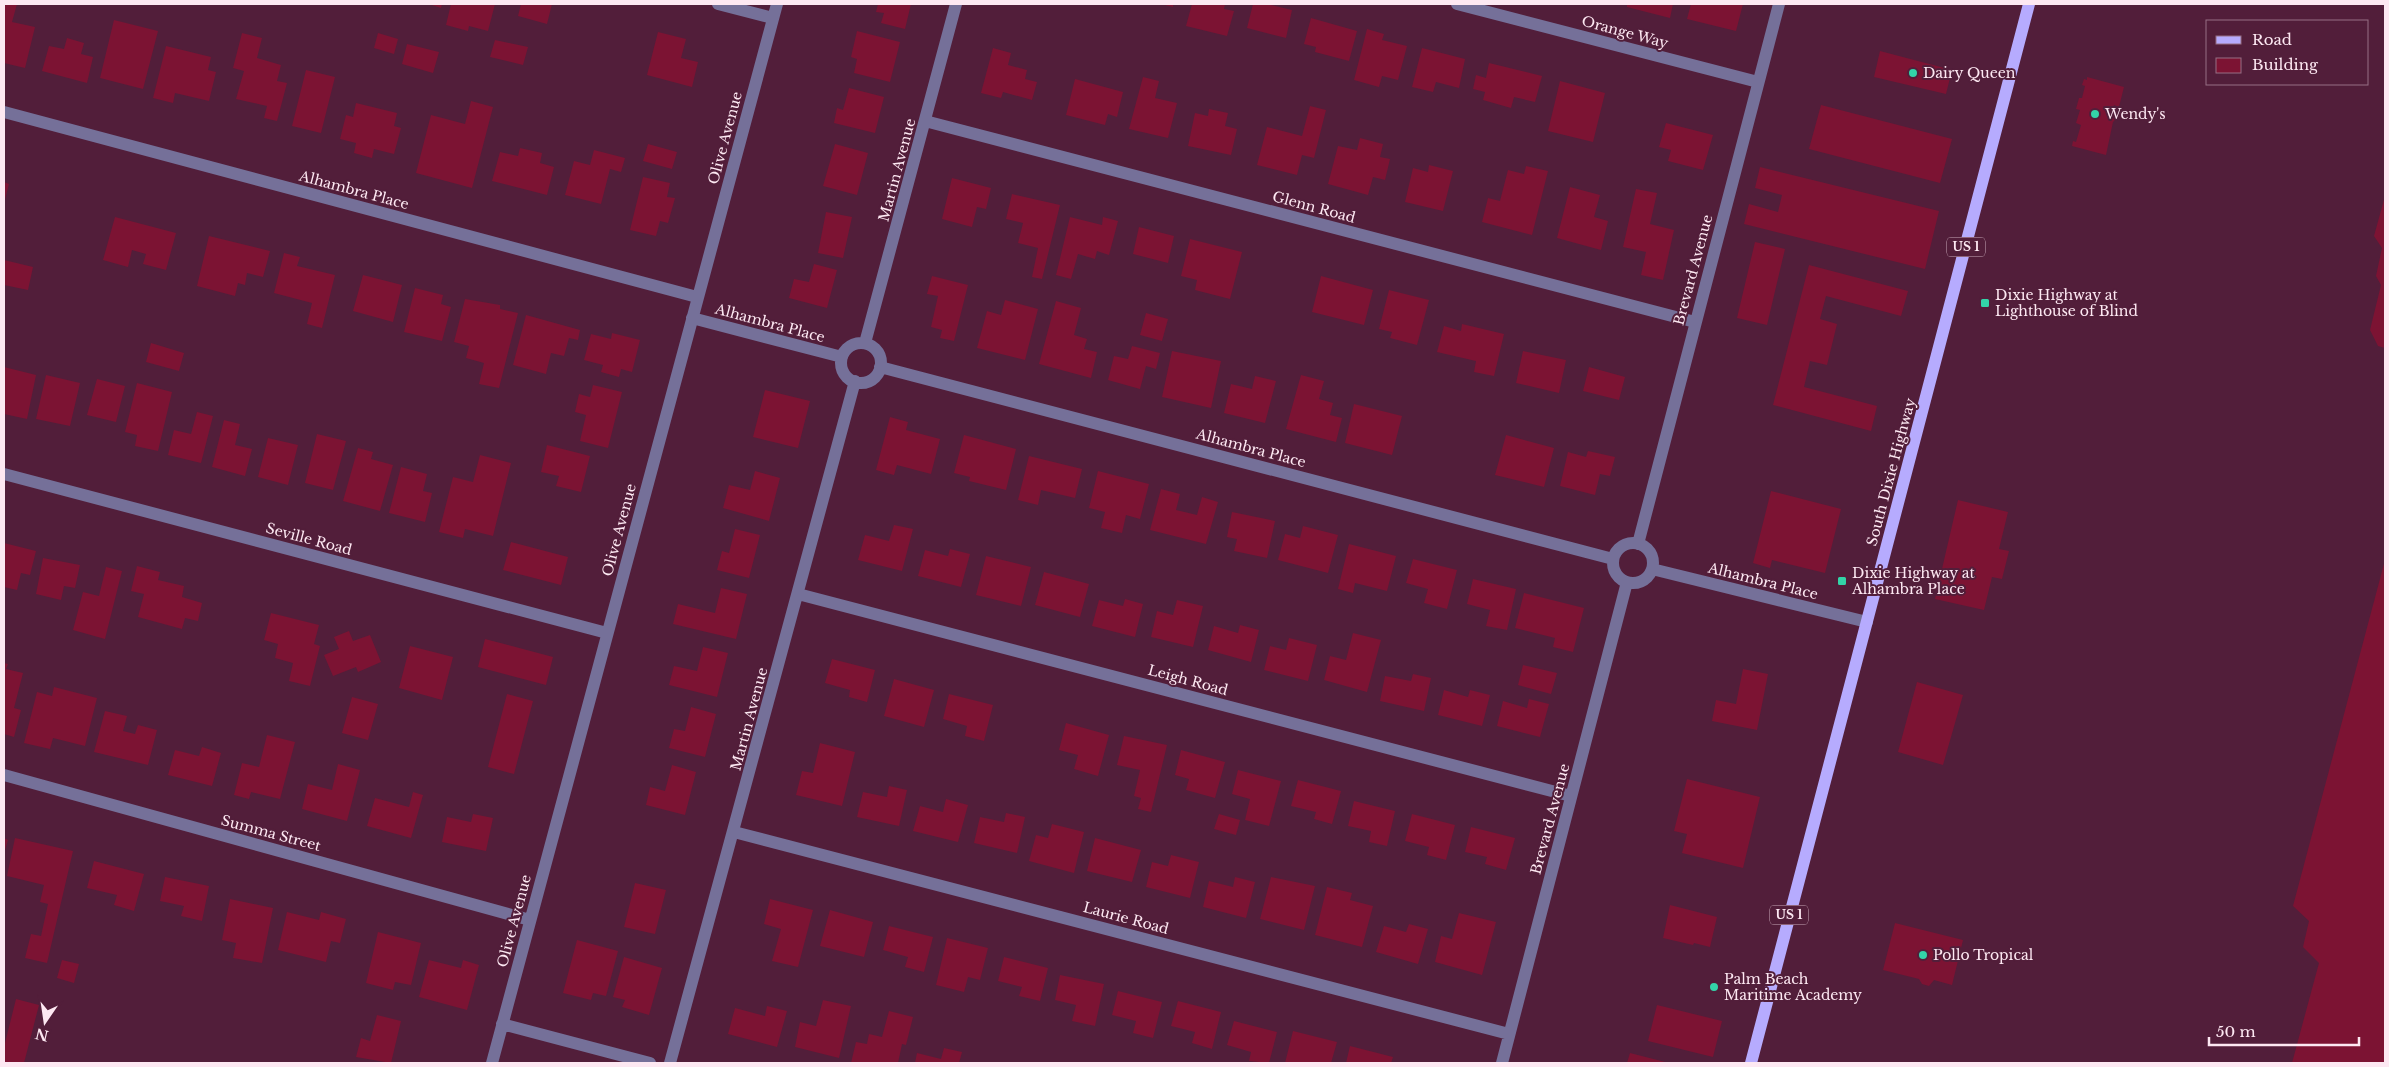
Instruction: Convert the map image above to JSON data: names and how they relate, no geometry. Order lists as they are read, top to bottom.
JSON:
{
  "streets": {
    "main road": ["US 1", "South Dixie Highway"],
    "street": [
      "Orange Way",
      "Olive Avenue",
      "Martin Avenue",
      "Alhambra Place",
      "Glenn Road",
      "Brevard Avenue",
      "Seville Road",
      "Leigh Road",
      "Summa Street",
      "Laurie Road"
    ]
  },
  "crossings": [
    ["Orange Way", "Brevard Avenue"],
    ["Olive Avenue", "Alhambra Place"],
    ["Olive Avenue", "Seville Road"],
    ["Olive Avenue", "Summa Street"],
    ["Martin Avenue", "Alhambra Place"],
    ["Martin Avenue", "Glenn Road"],
    ["Martin Avenue", "Leigh Road"],
    ["Martin Avenue", "Laurie Road"],
    ["Alhambra Place", "Brevard Avenue"],
    ["Alhambra Place", "South Dixie Highway"],
    ["Glenn Road", "Brevard Avenue"],
    ["Brevard Avenue", "Leigh Road"],
    ["Brevard Avenue", "Laurie Road"]
  ],
  "places": {
    "other": [
      "Dairy Queen",
      "Wendy's",
      "Pollo Tropical",
      "Palm Beach Maritime Academy"
    ],
    "transit": ["Dixie Highway at Lighthouse of Blind", "Dixie Highway at Alhambra Place"]
  },
  "legend": ["Road", "Building"],
  "scale_bar": "50 m",
  "north": "bottom"
}
